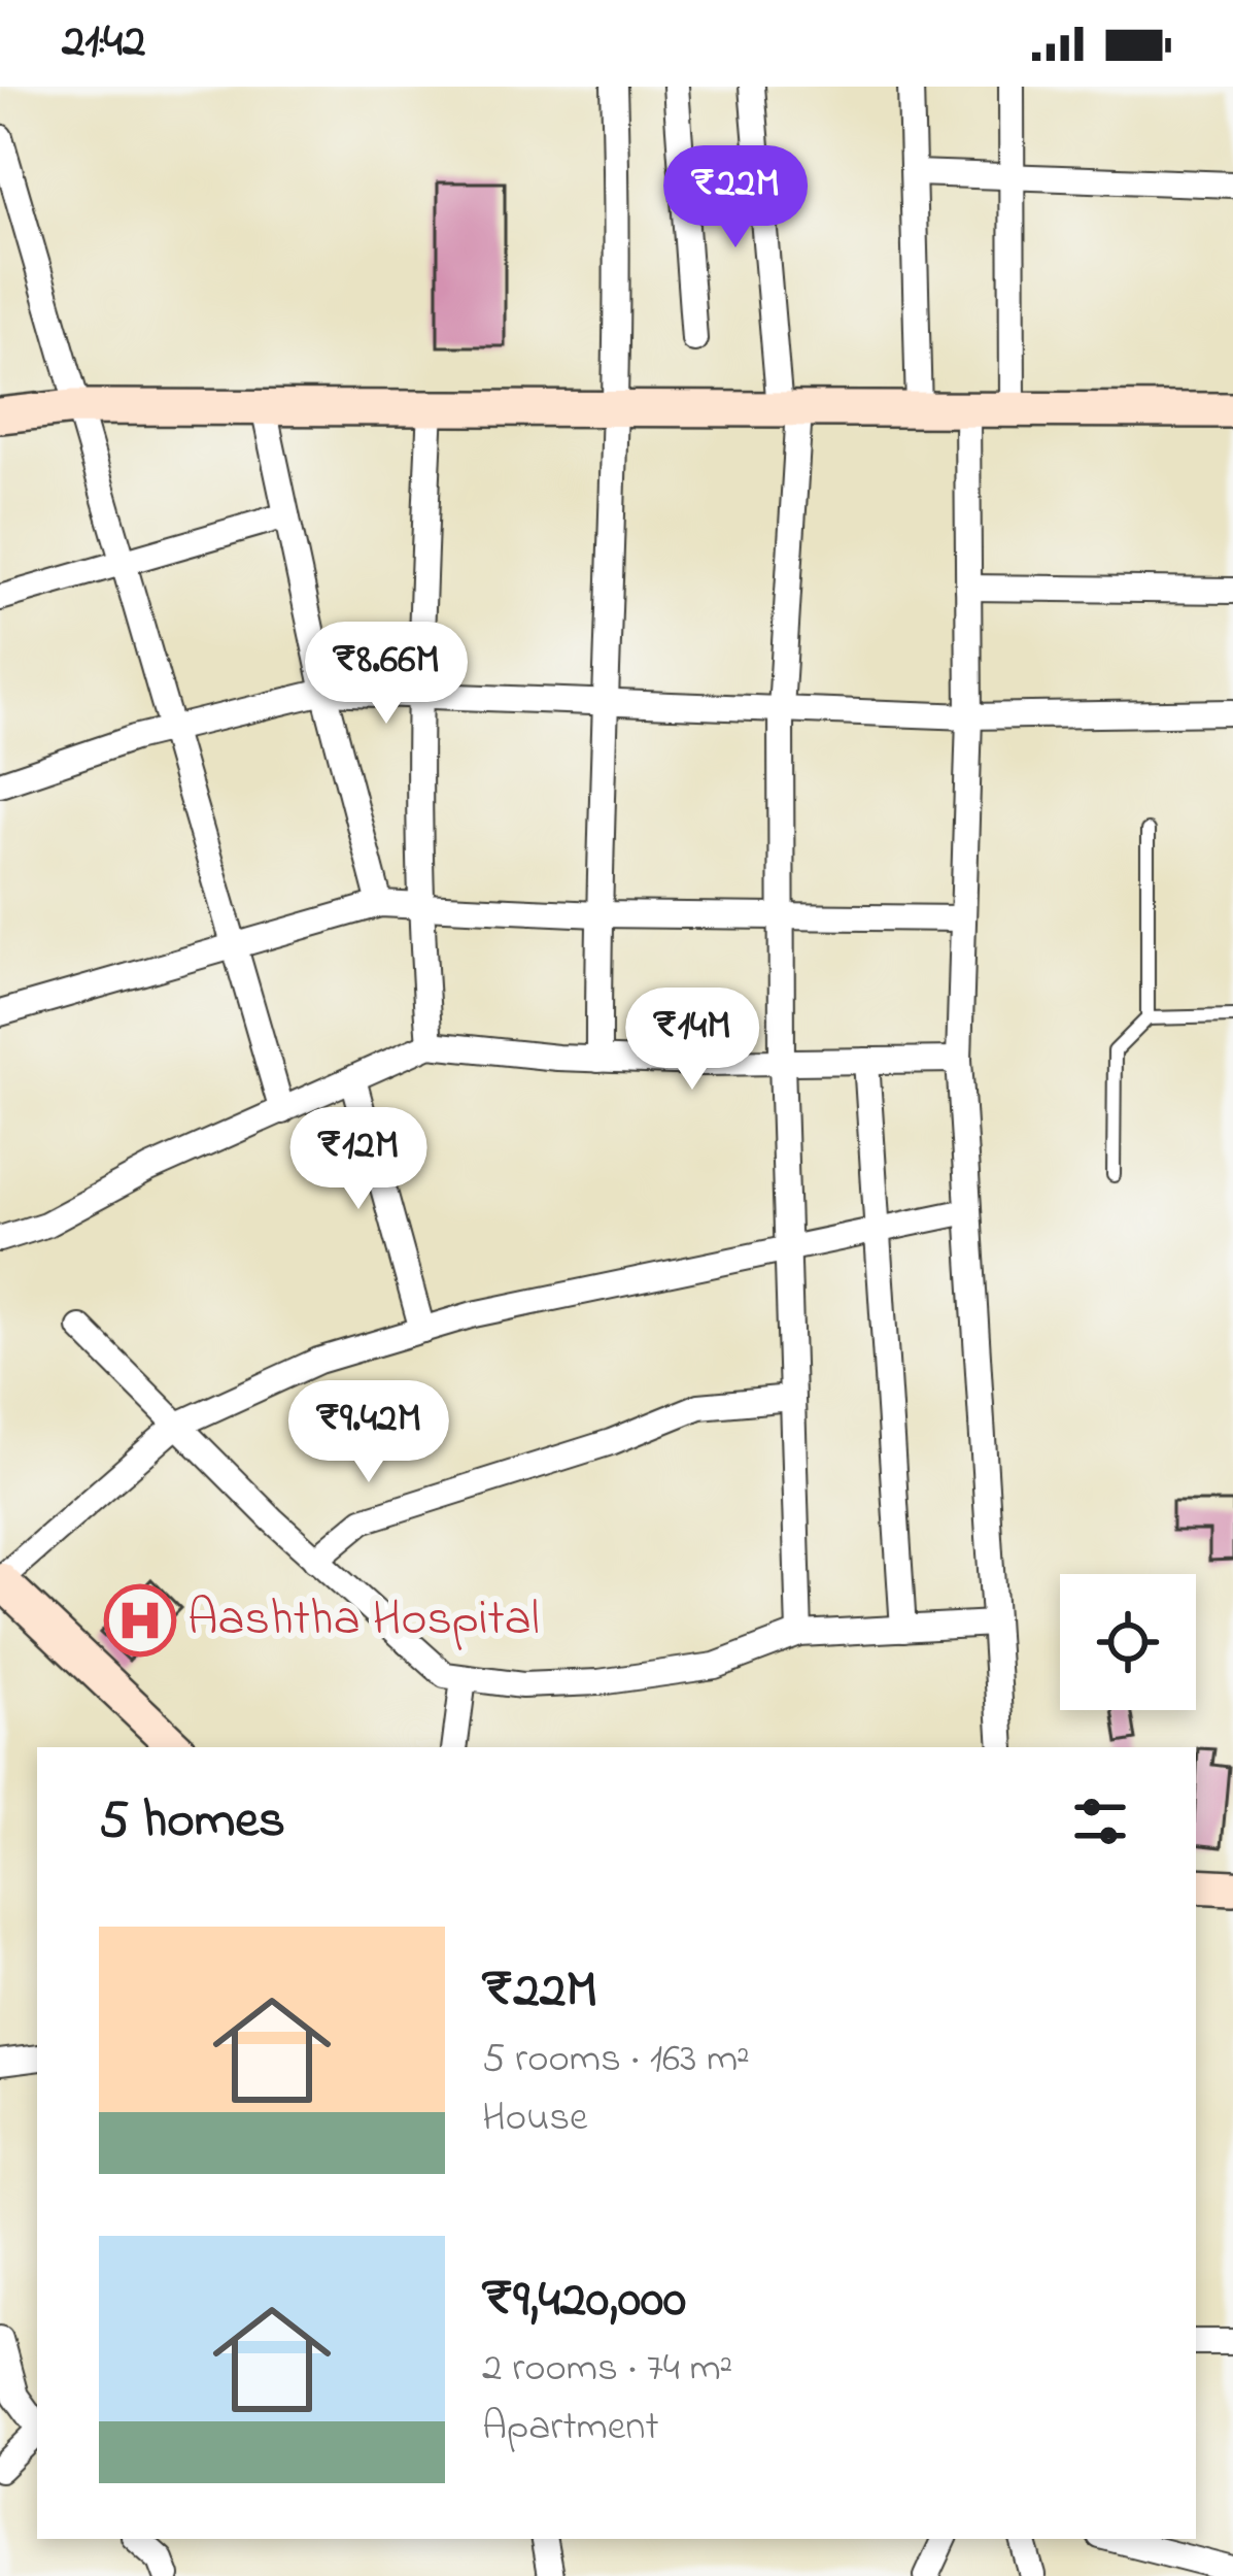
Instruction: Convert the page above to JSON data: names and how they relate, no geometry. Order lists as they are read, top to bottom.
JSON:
{
  "places": {
    "hospital": ["Aashtha Hospital"]
  },
  "page": {
    "status": "21:42",
    "price": [
      "₹22M",
      "₹8.66M",
      "₹14M",
      "₹12M",
      "₹9.42M"
    ],
    "heading": "5 homes",
    "list": [
      {
        "name": "₹22M",
        "note": "5 rooms · 163 m² · House"
      },
      {
        "name": "₹9,420,000",
        "note": "2 rooms · 74 m² · Apartment"
      }
    ]
  }
}
